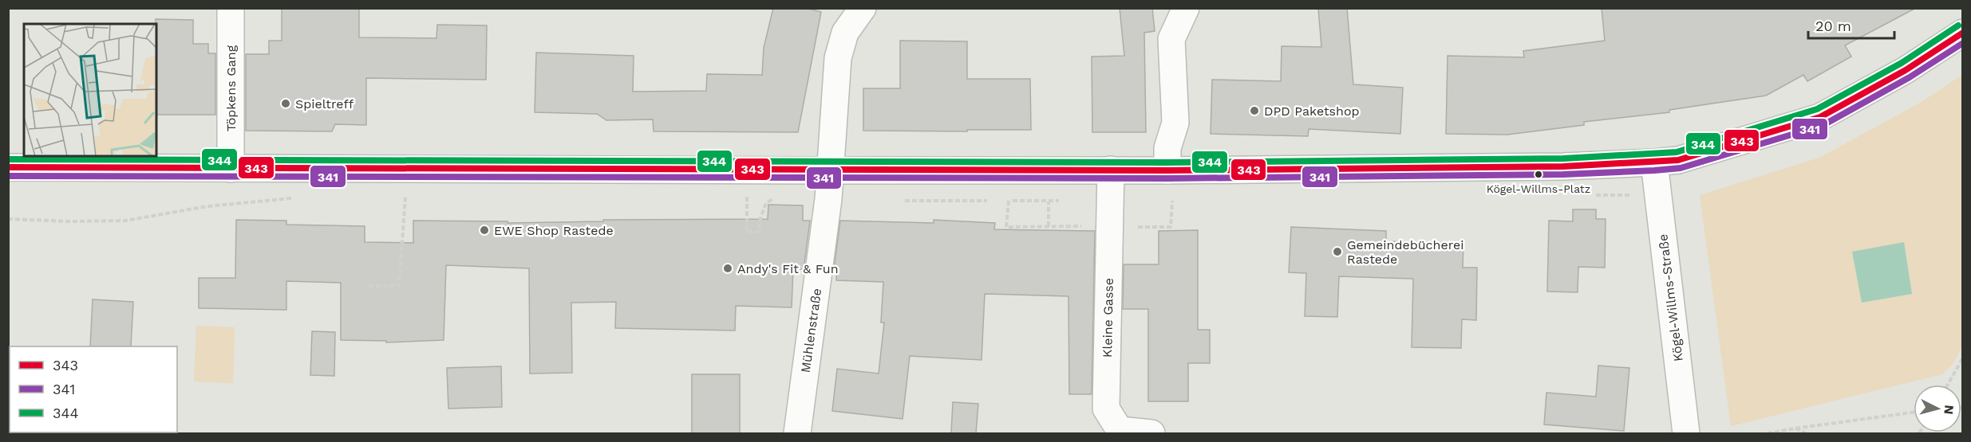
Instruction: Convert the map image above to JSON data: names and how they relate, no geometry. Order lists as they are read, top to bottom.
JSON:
{
  "streets": {
    "street": [
      "Töpkens Gang",
      "Kögel-Willms-Straße",
      "Kleine Gasse",
      "Mühlenstraße"
    ]
  },
  "places": [
    "Spieltreff",
    "DPD Paketshop",
    "Kögel-Willms-Platz",
    "EWE Shop Rastede",
    "Gemeindebücherei Rastede",
    "Andy's Fit & Fun"
  ],
  "lines": ["transit line 344", "transit line 343", "transit line 341"],
  "legend": ["343", "341", "344"],
  "scale_bar": "20 m",
  "north": "right"
}
